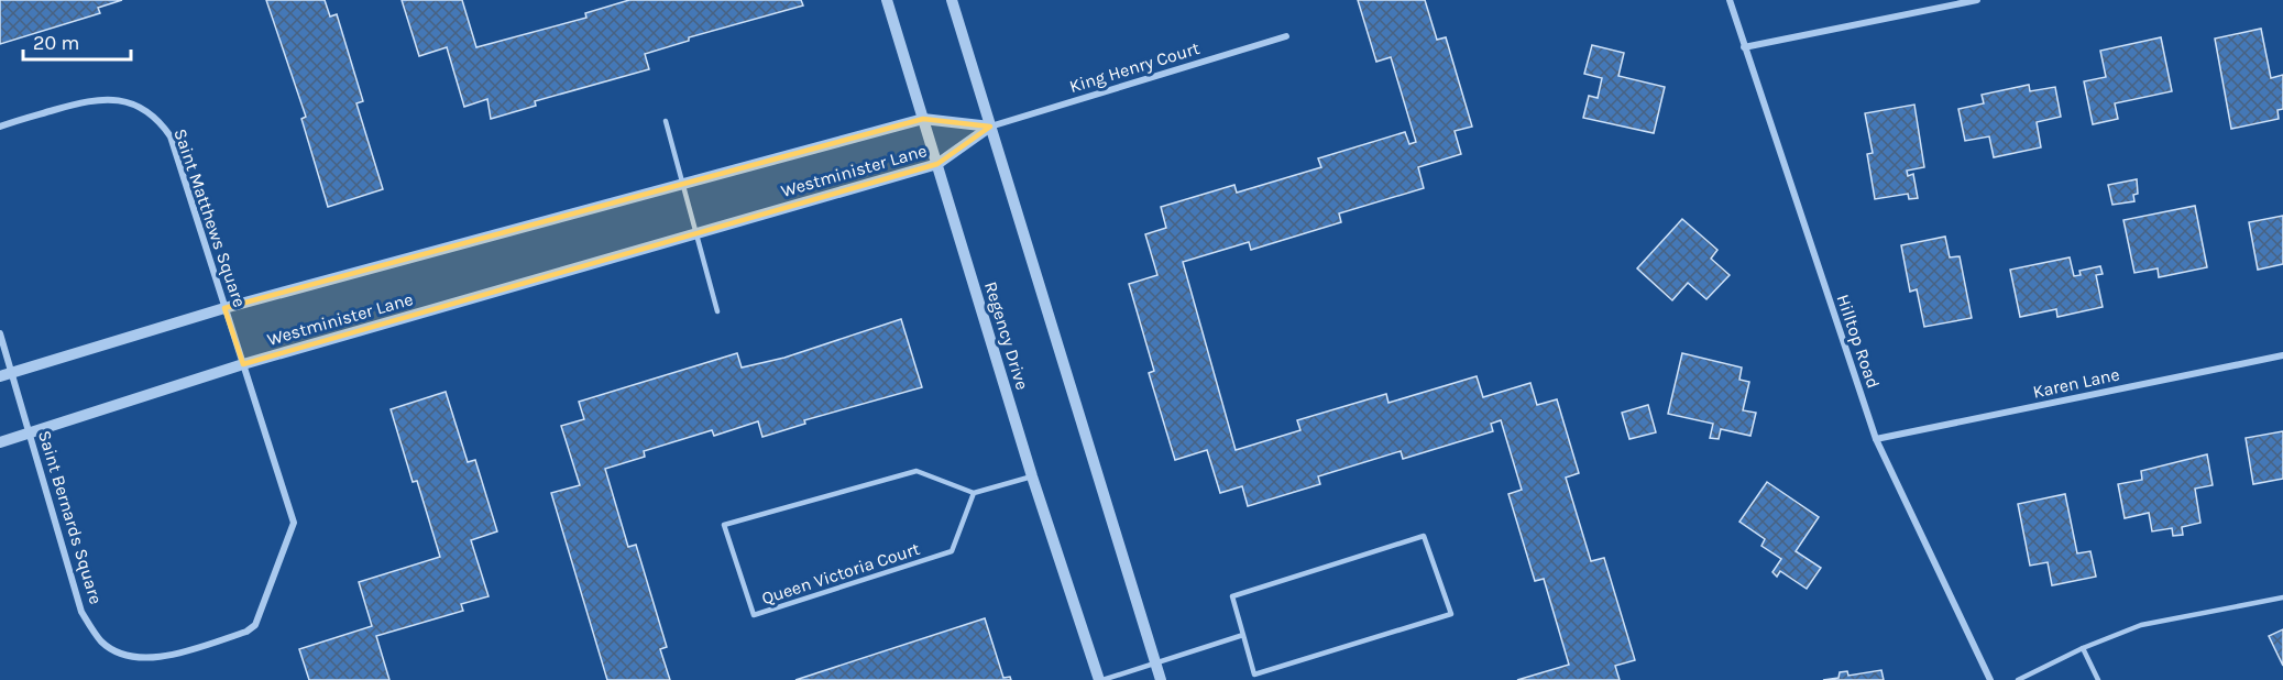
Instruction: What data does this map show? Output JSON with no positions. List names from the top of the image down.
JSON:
{
  "streets": {
    "street": [
      "King Henry Court",
      "Westminister Lane",
      "Saint Matthews Square",
      "Regency Drive",
      "Hilltop Road",
      "Karen Lane",
      "Saint Bernards Square"
    ],
    "lane": ["Queen Victoria Court"]
  },
  "crossings": [
    ["King Henry Court", "Westminister Lane"],
    ["Westminister Lane", "Saint Matthews Square"],
    ["Westminister Lane", "Regency Drive"],
    ["Westminister Lane", "Saint Bernards Square"],
    ["Saint Matthews Square", "Saint Bernards Square"],
    ["Hilltop Road", "Karen Lane"]
  ],
  "scale_bar": "20 m"
}
